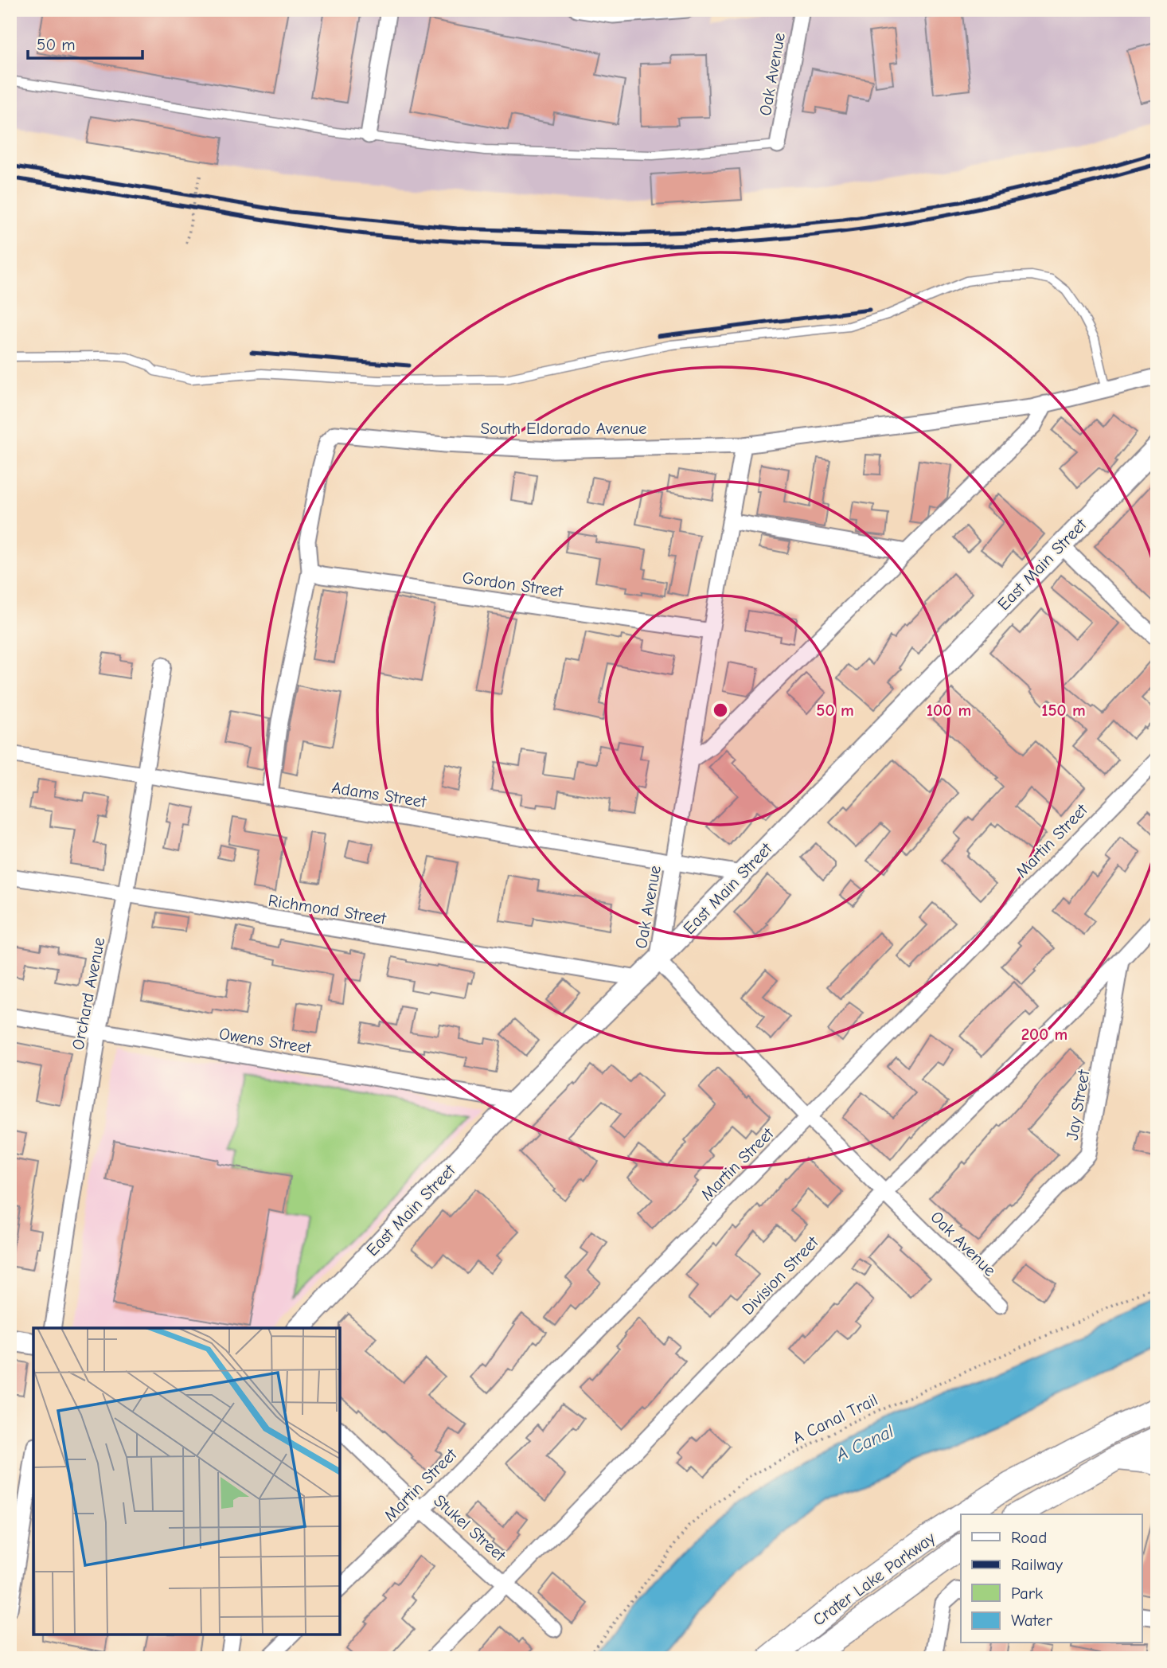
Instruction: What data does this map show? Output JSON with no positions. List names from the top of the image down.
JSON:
{
  "streets": {
    "main road": ["Crater Lake Parkway"],
    "street": [
      "Oak Avenue",
      "South Eldorado Avenue",
      "East Main Street",
      "Gordon Street",
      "Adams Street",
      "Martin Street",
      "Richmond Street",
      "Orchard Avenue",
      "Owens Street",
      "Jay Street",
      "Division Street",
      "Stukel Street"
    ],
    "path": ["A Canal Trail"]
  },
  "crossings": [
    ["Oak Avenue", "South Eldorado Avenue"],
    ["Oak Avenue", "East Main Street"],
    ["Oak Avenue", "Gordon Street"],
    ["Oak Avenue", "Adams Street"],
    ["Oak Avenue", "Martin Street"],
    ["Oak Avenue", "Jay Street"],
    ["Oak Avenue", "Division Street"],
    ["South Eldorado Avenue", "Gordon Street"],
    ["South Eldorado Avenue", "Adams Street"],
    ["East Main Street", "Adams Street"],
    ["East Main Street", "Richmond Street"],
    ["East Main Street", "Owens Street"],
    ["Adams Street", "Orchard Avenue"],
    ["Martin Street", "Stukel Street"],
    ["Richmond Street", "Orchard Avenue"],
    ["Orchard Avenue", "Owens Street"],
    ["Jay Street", "Division Street"],
    ["Division Street", "Stukel Street"]
  ],
  "water": ["A Canal"],
  "legend": [
    "Road",
    "Railway",
    "Park",
    "Water"
  ],
  "scale_bar": "50 m",
  "rings": [
    "50 m",
    "100 m",
    "150 m",
    "200 m"
  ]
}
